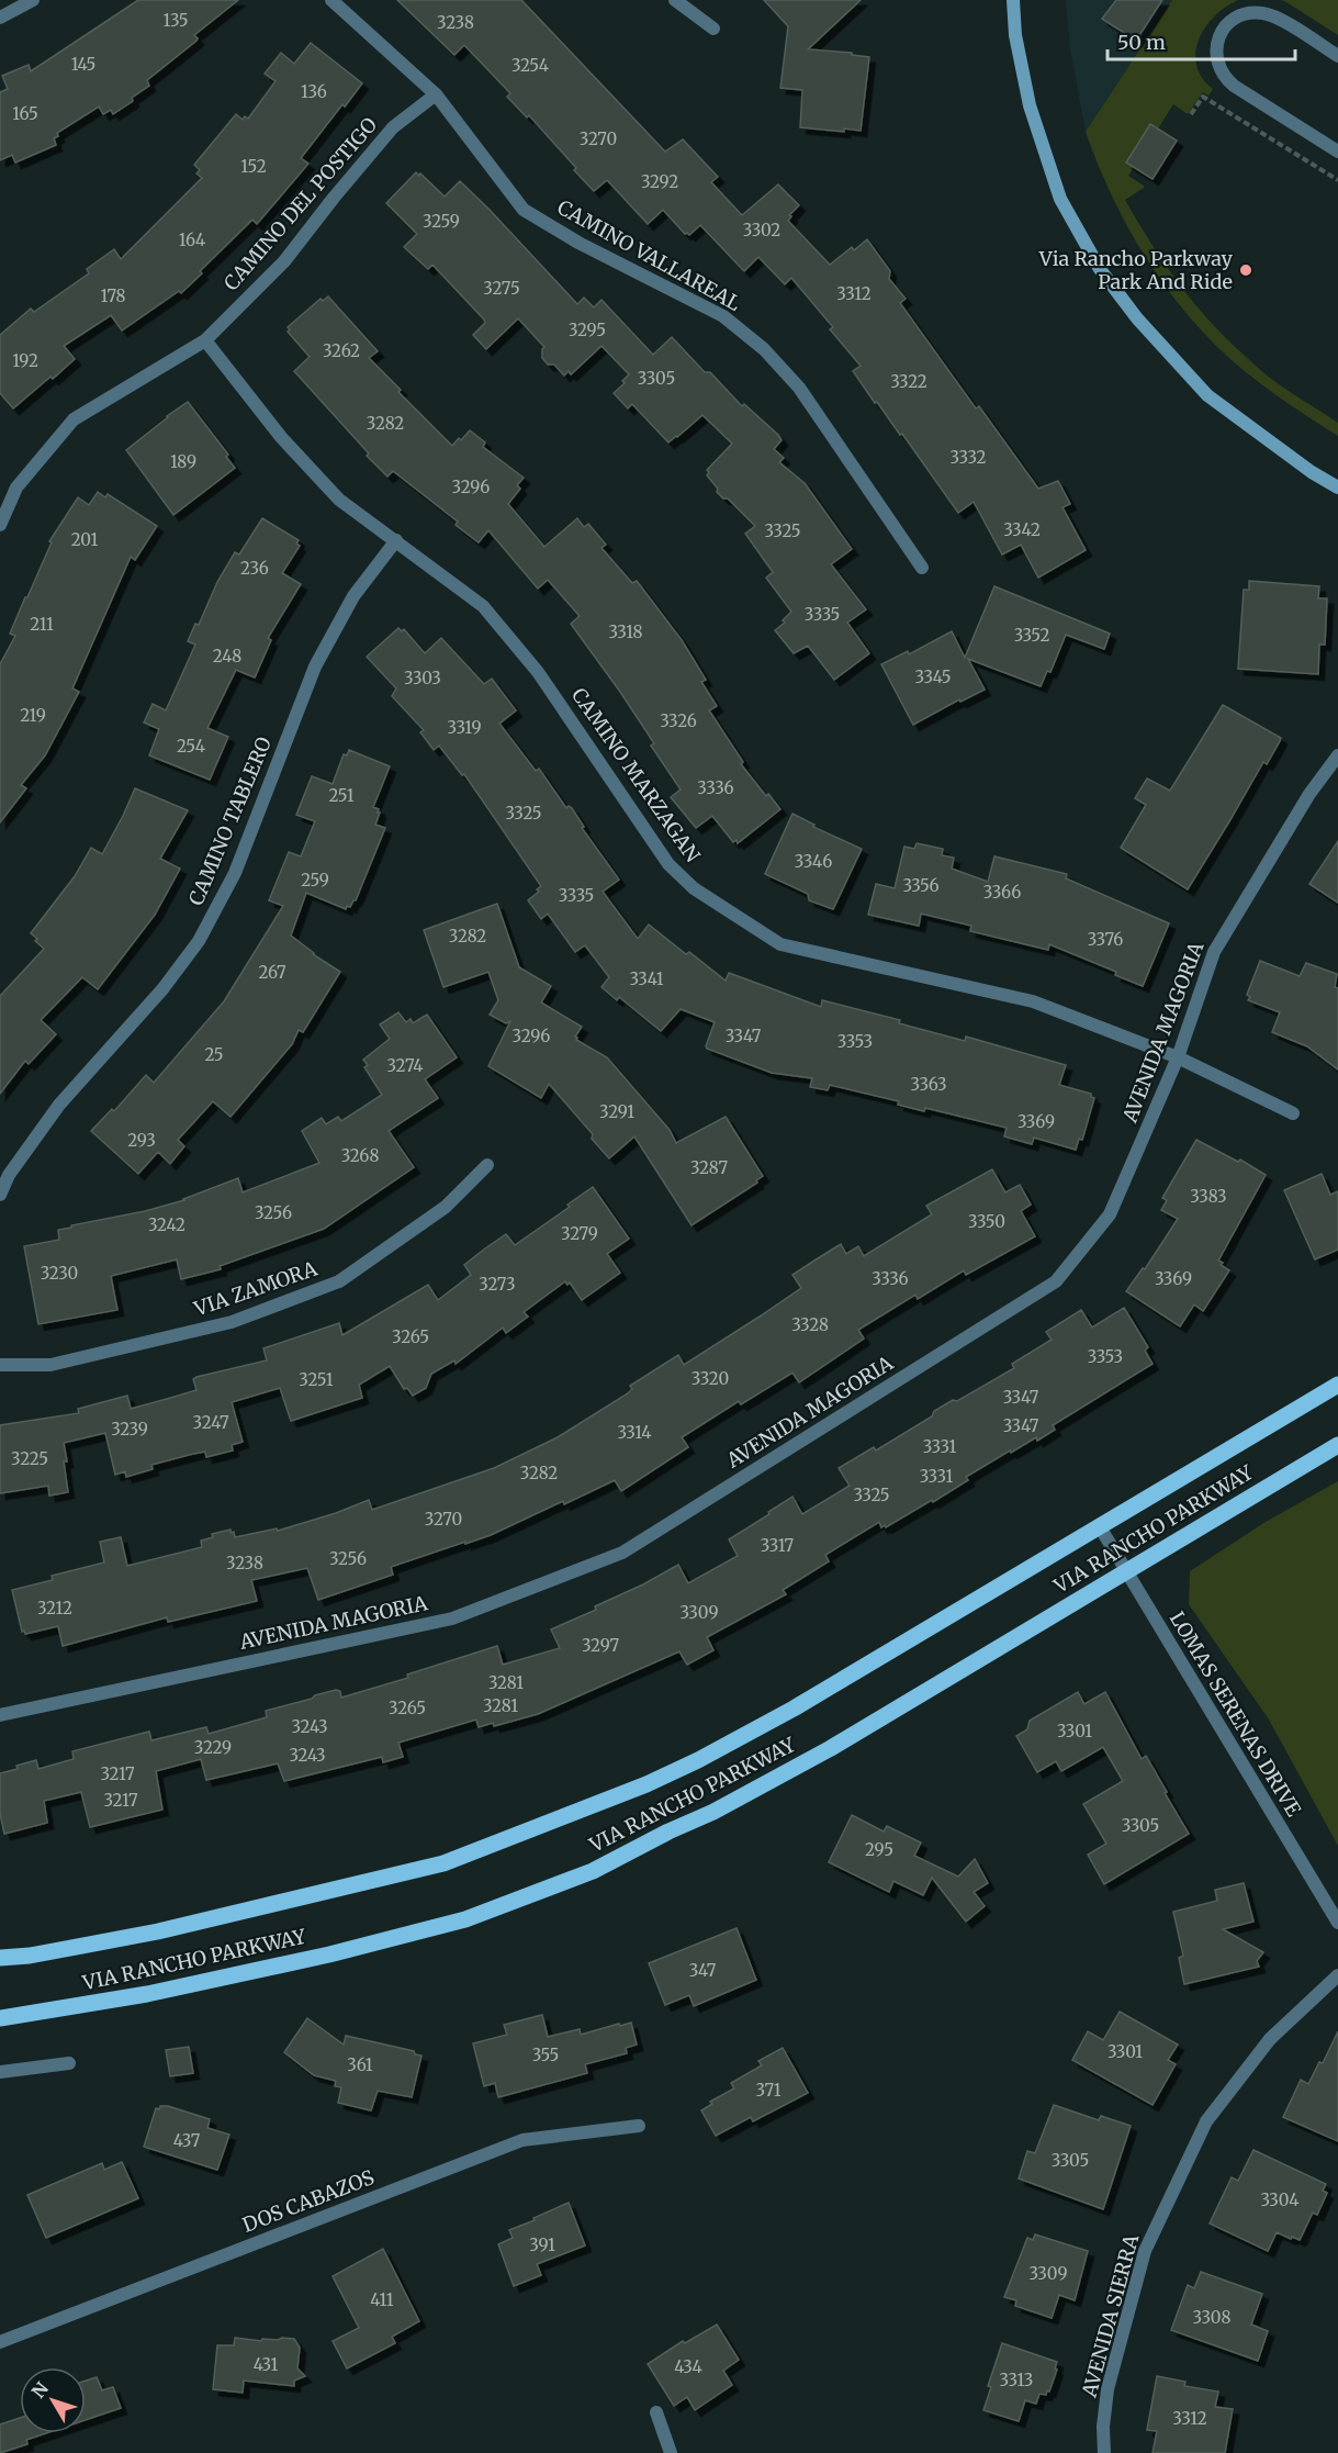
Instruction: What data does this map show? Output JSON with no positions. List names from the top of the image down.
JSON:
{
  "streets": {
    "main road": ["VIA RANCHO PARKWAY"],
    "street": [
      "CAMINO DEL POSTIGO",
      "CAMINO VALLAREAL",
      "CAMINO MARZAGAN",
      "CAMINO TABLERO",
      "AVENIDA MAGORIA",
      "VIA ZAMORA",
      "LOMAS SERENAS DRIVE",
      "DOS CABAZOS",
      "AVENIDA SIERRA"
    ]
  },
  "crossings": [
    ["CAMINO DEL POSTIGO", "CAMINO VALLAREAL"],
    ["CAMINO DEL POSTIGO", "CAMINO MARZAGAN"],
    ["CAMINO MARZAGAN", "CAMINO TABLERO"],
    ["CAMINO MARZAGAN", "AVENIDA MAGORIA"],
    ["VIA RANCHO PARKWAY", "LOMAS SERENAS DRIVE"]
  ],
  "places": ["Via Rancho Parkway Park And Ride"],
  "house_numbers": [
    "135",
    "3238",
    "145",
    "3254",
    "136",
    "165",
    "3270",
    "152",
    "3292",
    "3259",
    "3302",
    "164",
    "3275",
    "3312",
    "178",
    "3295",
    "3262",
    "192",
    "3305",
    "3322",
    "3282",
    "3332",
    "189",
    "3296",
    "3342",
    "3325",
    "201",
    "236",
    "3335",
    "211",
    "3318",
    "3352",
    "248",
    "3345",
    "3303",
    "219",
    "3326",
    "3319",
    "254",
    "3336",
    "251",
    "3325",
    "3346",
    "259",
    "3356",
    "3366",
    "3335",
    "3282",
    "3376",
    "267",
    "3341",
    "3296",
    "3347",
    "3353",
    "25",
    "3274",
    "3363",
    "3291",
    "3369",
    "293",
    "3268",
    "3287",
    "3383",
    "3256",
    "3350",
    "3242",
    "3279",
    "3230",
    "3336",
    "3369",
    "3273",
    "3328",
    "3265",
    "3353",
    "3320",
    "3251",
    "3347",
    "3247",
    "3347",
    "3239",
    "3314",
    "3331",
    "3225",
    "3282",
    "3331",
    "3325",
    "3270",
    "3317",
    "3256",
    "3238",
    "3212",
    "3309",
    "3297",
    "3281",
    "3281",
    "3265",
    "3243",
    "3301",
    "3229",
    "3243",
    "3217",
    "3217",
    "3305",
    "295",
    "347",
    "3301",
    "355",
    "361",
    "371",
    "437",
    "3305",
    "3304",
    "391",
    "3309",
    "411",
    "3308",
    "431",
    "434",
    "3313",
    "3312"
  ],
  "scale_bar": "50 m",
  "north": "top left"
}
